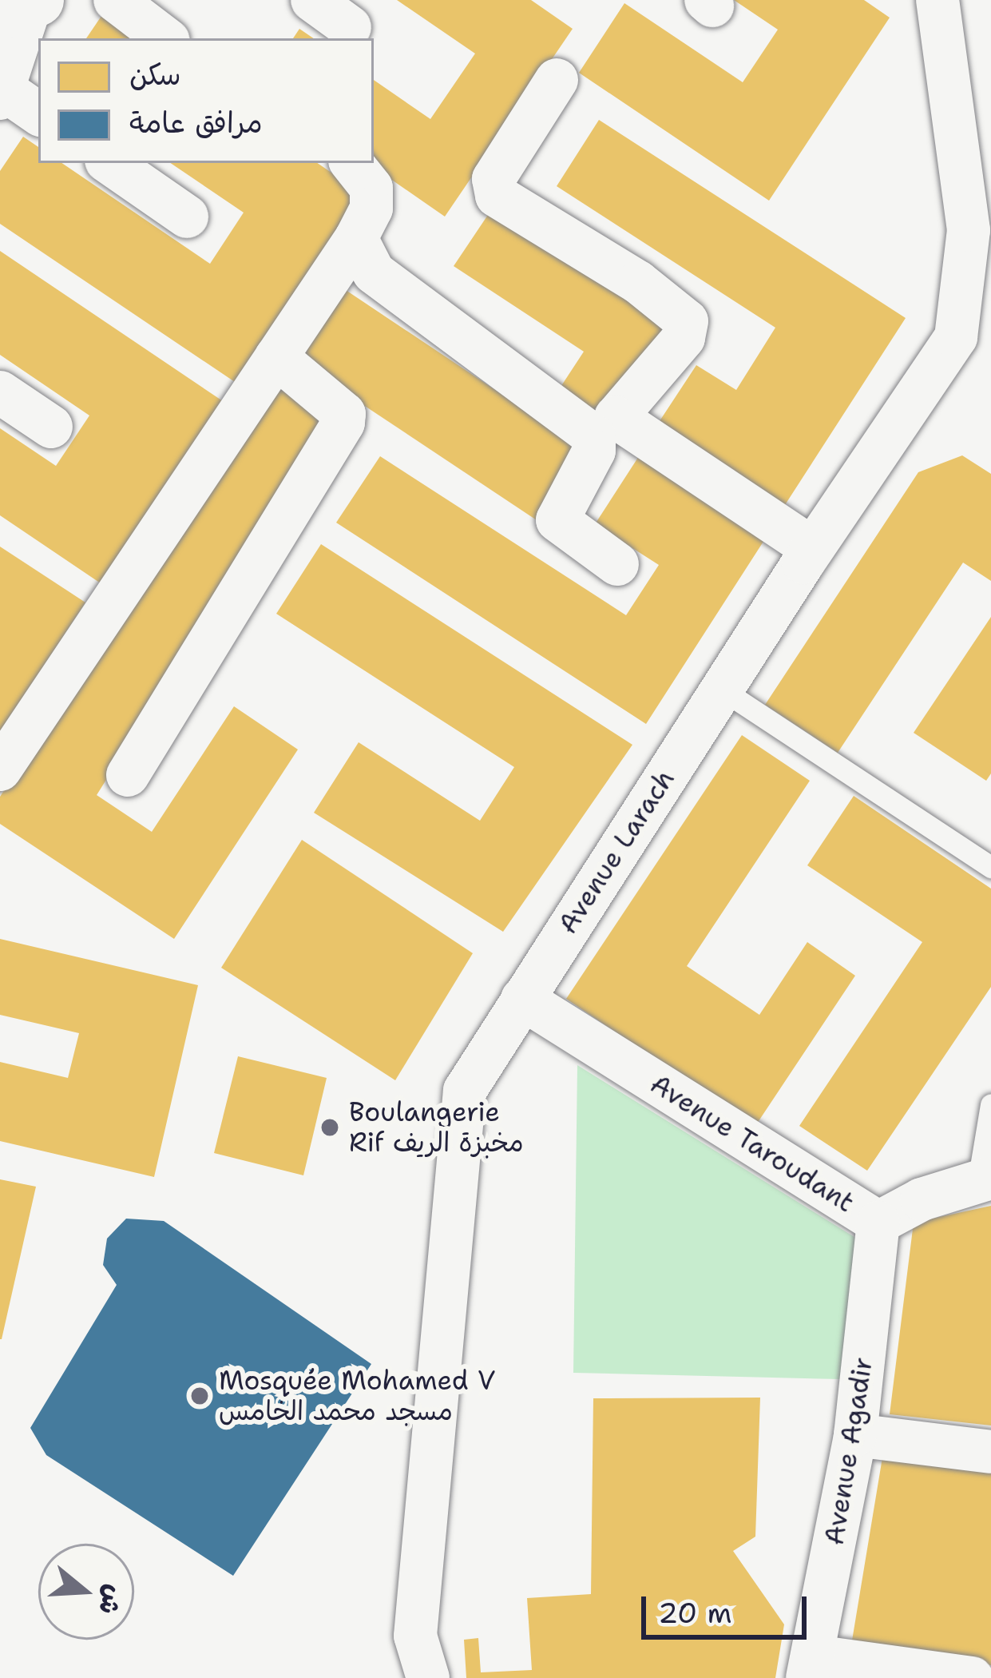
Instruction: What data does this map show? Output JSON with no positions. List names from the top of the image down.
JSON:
{
  "streets": {
    "street": ["Avenue Larach", "Avenue Taroudant", "Avenue Agadir"]
  },
  "crossings": [
    ["Avenue Larach", "Avenue Taroudant"],
    ["Avenue Taroudant", "Avenue Agadir"]
  ],
  "places": ["Boulangerie Rif مخبزة الريف", "Mosquée Mohamed V مسجد محمد الخامس"],
  "legend": ["سكن", "مرافق عامة"],
  "scale_bar": "20 m",
  "north": "right"
}
